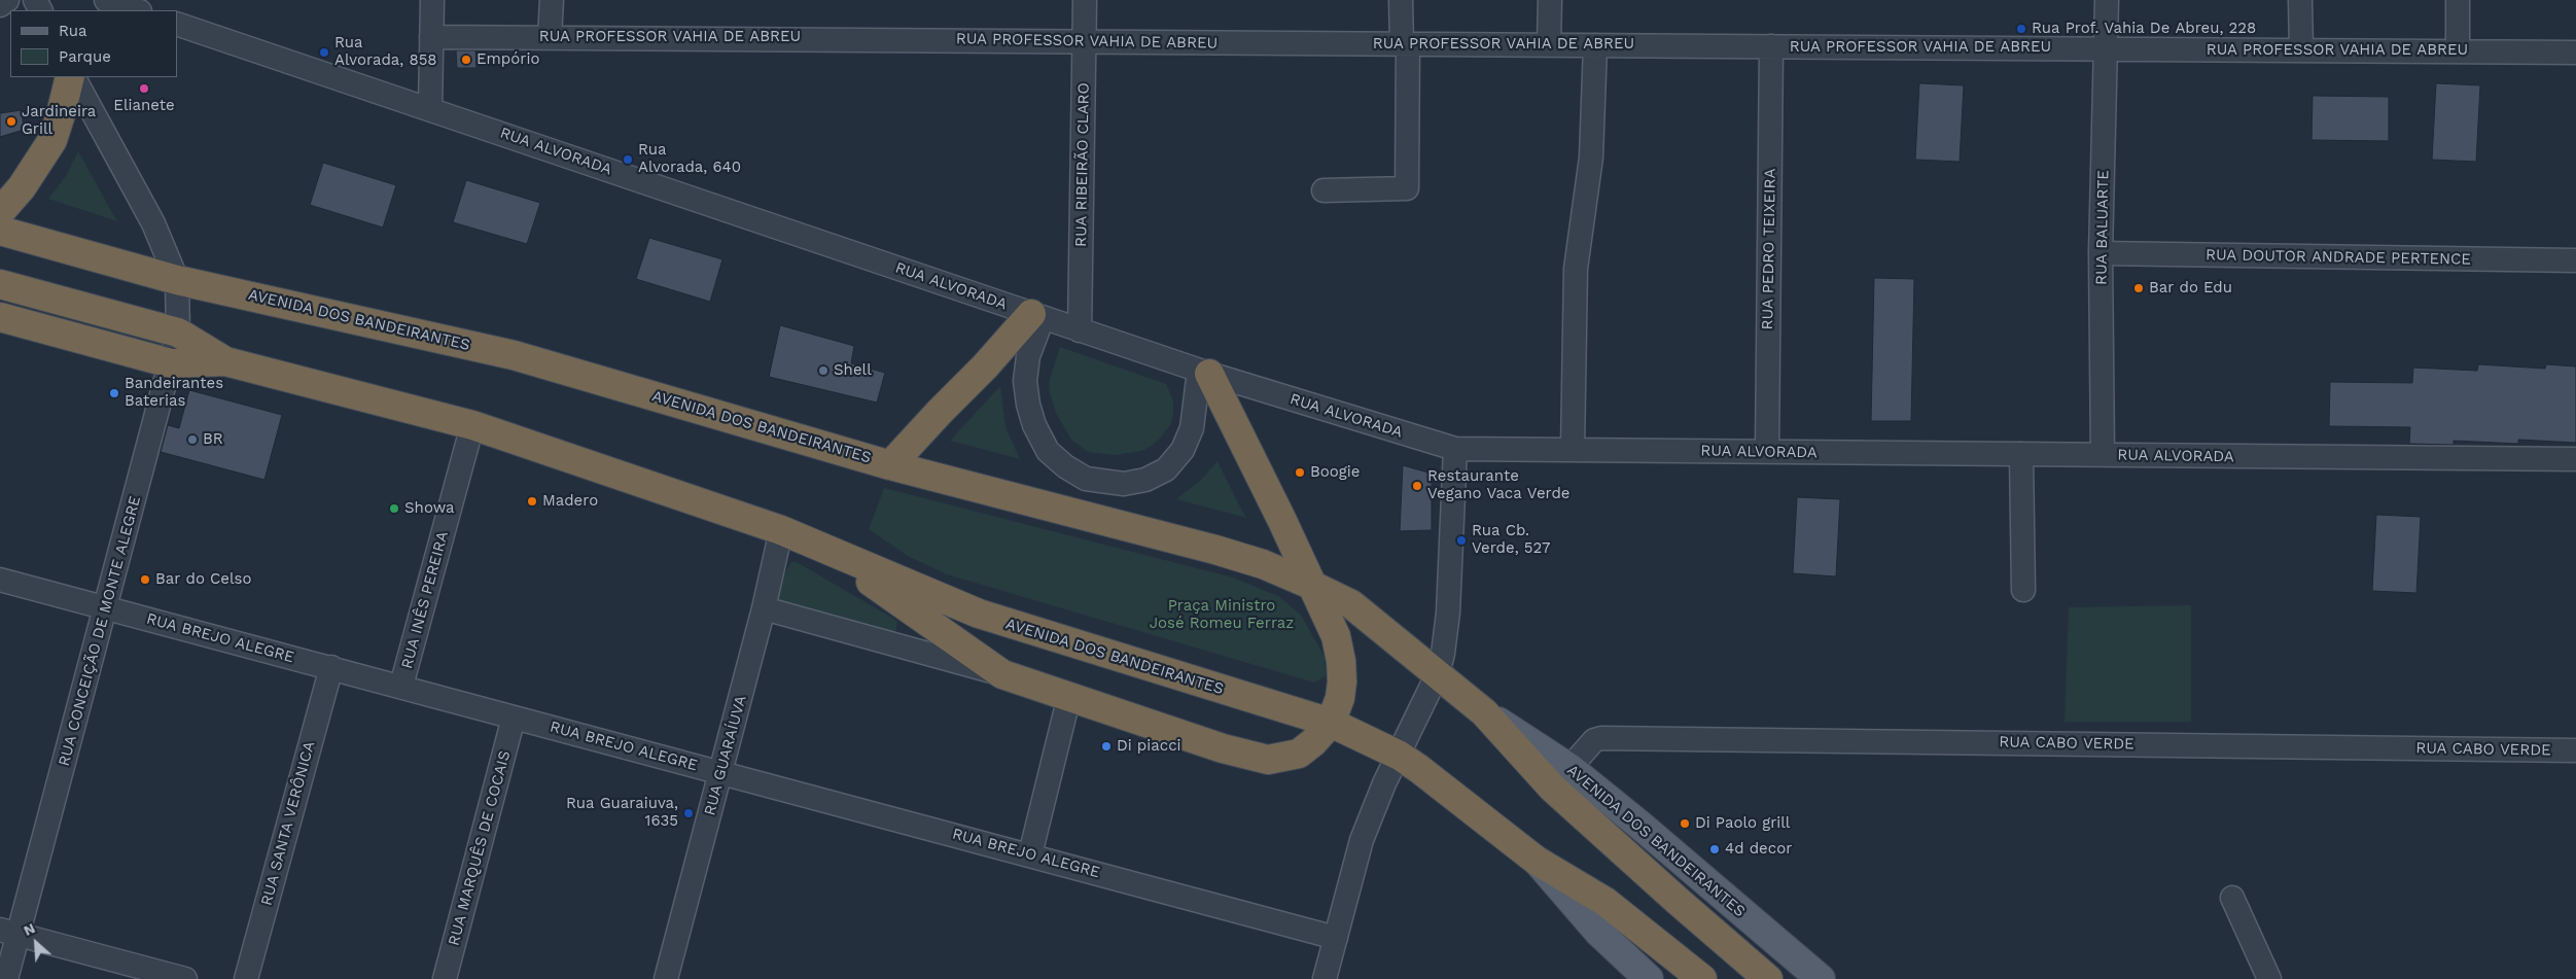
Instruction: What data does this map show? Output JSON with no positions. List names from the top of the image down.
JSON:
{
  "streets": {
    "highway": ["AVENIDA DOS BANDEIRANTES"],
    "street": [
      "RUA PROFESSOR VAHIA DE ABREU",
      "RUA ALVORADA",
      "RUA RIBEIRÃO CLARO",
      "RUA BALUARTE",
      "RUA PEDRO TEIXEIRA",
      "RUA DOUTOR ANDRADE PERTENCE",
      "RUA INÊS PEREIRA",
      "RUA CONCEIÇÃO DE MONTE ALEGRE",
      "RUA BREJO ALEGRE",
      "RUA CABO VERDE",
      "RUA GUARAÍUVA",
      "RUA SANTA VERÔNICA",
      "RUA MARQUÊS DE COCAIS"
    ]
  },
  "crossings": [
    ["RUA PROFESSOR VAHIA DE ABREU", "RUA RIBEIRÃO CLARO"],
    ["RUA PROFESSOR VAHIA DE ABREU", "RUA BALUARTE"],
    ["RUA PROFESSOR VAHIA DE ABREU", "RUA PEDRO TEIXEIRA"],
    ["RUA ALVORADA", "RUA RIBEIRÃO CLARO"],
    ["RUA ALVORADA", "RUA BALUARTE"],
    ["RUA ALVORADA", "RUA PEDRO TEIXEIRA"],
    ["RUA BALUARTE", "RUA DOUTOR ANDRADE PERTENCE"],
    ["AVENIDA DOS BANDEIRANTES", "RUA INÊS PEREIRA"],
    ["AVENIDA DOS BANDEIRANTES", "RUA CONCEIÇÃO DE MONTE ALEGRE"],
    ["AVENIDA DOS BANDEIRANTES", "RUA CABO VERDE"],
    ["AVENIDA DOS BANDEIRANTES", "RUA GUARAÍUVA"],
    ["RUA INÊS PEREIRA", "RUA BREJO ALEGRE"],
    ["RUA CONCEIÇÃO DE MONTE ALEGRE", "RUA BREJO ALEGRE"],
    ["RUA BREJO ALEGRE", "RUA GUARAÍUVA"],
    ["RUA BREJO ALEGRE", "RUA SANTA VERÔNICA"],
    ["RUA BREJO ALEGRE", "RUA MARQUÊS DE COCAIS"]
  ],
  "parks": ["Praça Ministro José Romeu Ferraz"],
  "places": [
    "Rua Prof. Vahia De Abreu, 228",
    "Rua Alvorada, 858",
    "Empório",
    "Elianete",
    "Jardineira Grill",
    "Rua Alvorada, 640",
    "Bar do Edu",
    "Shell",
    "Bandeirantes Baterias",
    "BR",
    "Boogie",
    "Restaurante Vegano Vaca Verde",
    "Madero",
    "Showa",
    "Rua Cb. Verde, 527",
    "Bar do Celso",
    "Di piacci",
    "Rua Guaraiuva, 1635",
    "Di Paolo grill",
    "4d decor"
  ],
  "legend": ["Rua", "Parque"],
  "north": "top left"
}
